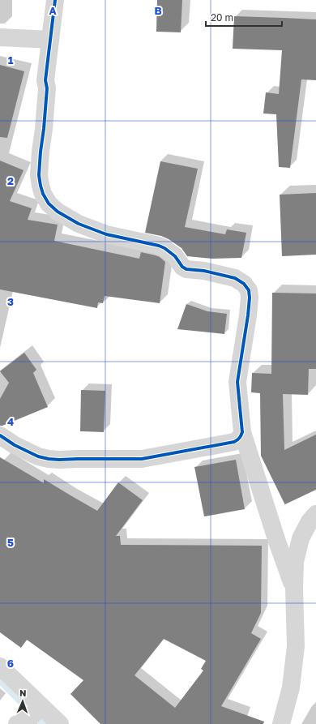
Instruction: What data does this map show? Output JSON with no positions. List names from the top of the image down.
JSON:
{
  "scale_bar": "20 m",
  "north": "top",
  "grid": {
    "columns": ["A", "B"],
    "rows": [
      "1",
      "2",
      "3",
      "4",
      "5",
      "6"
    ]
  }
}
